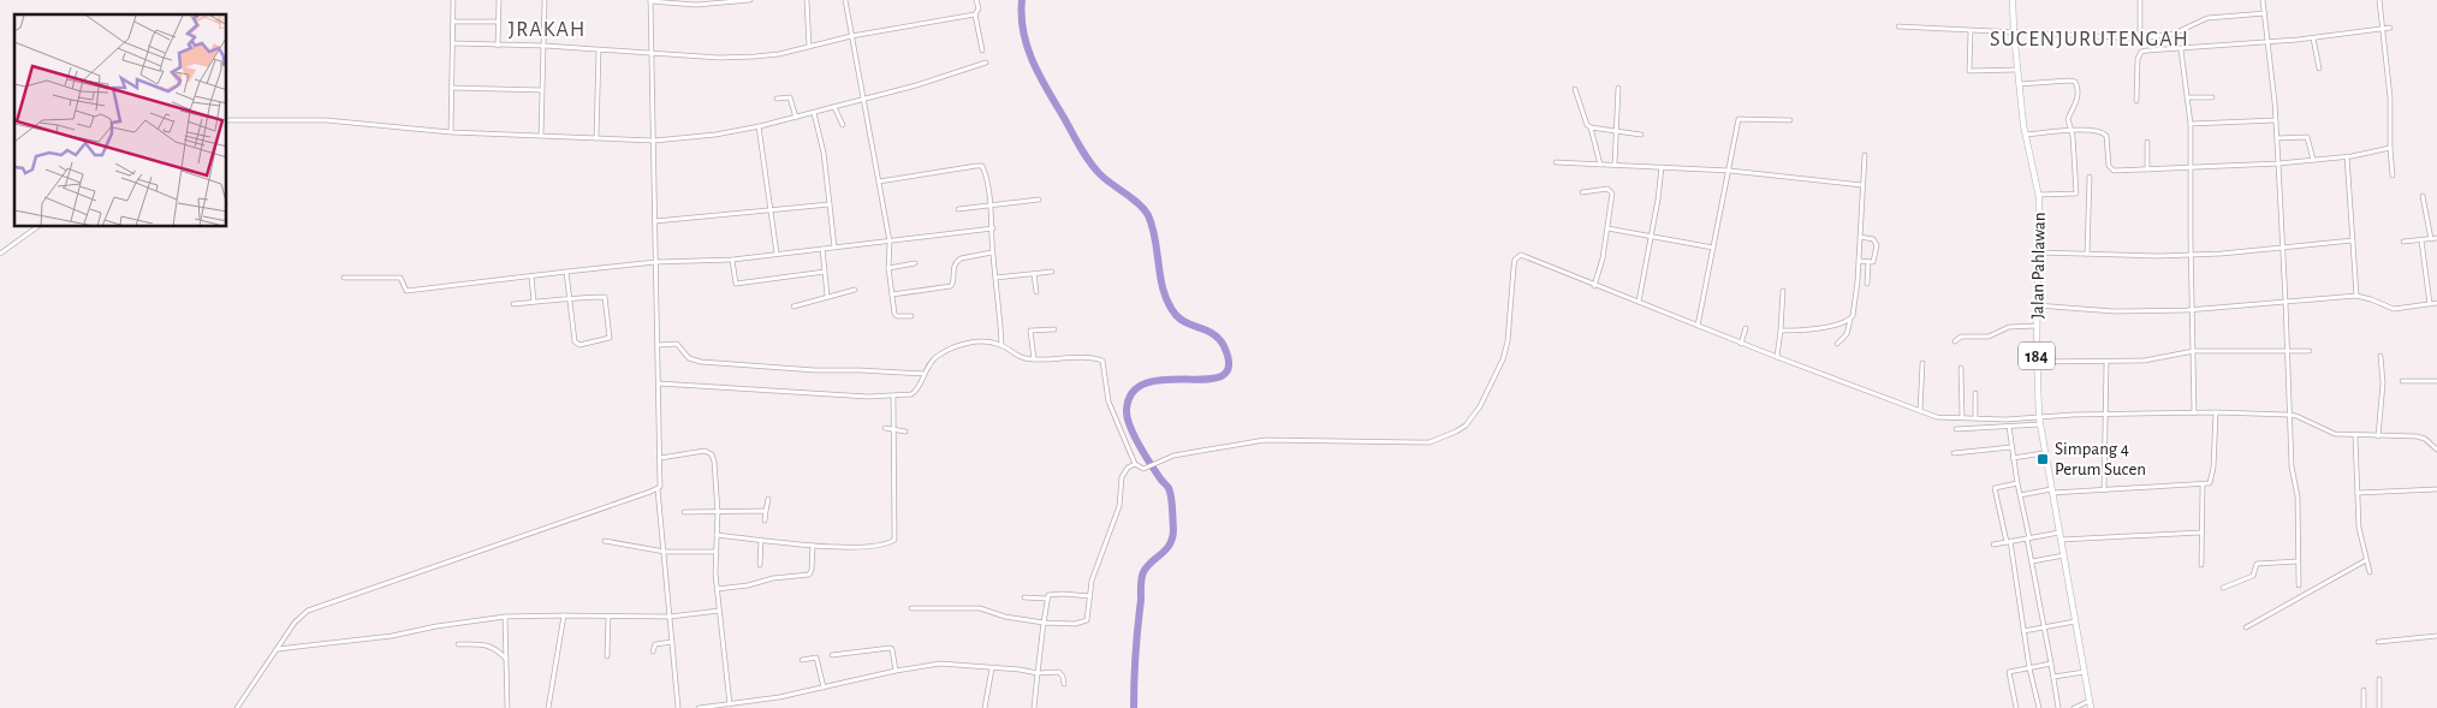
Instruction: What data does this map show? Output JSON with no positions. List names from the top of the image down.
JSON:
{
  "streets": {
    "main road": ["Jalan Pahlawan", "184"]
  },
  "districts": ["JRAKAH", "SUCENJURUTENGAH"],
  "places": {
    "transit": ["Simpang 4 Perum Sucen"]
  }
}
